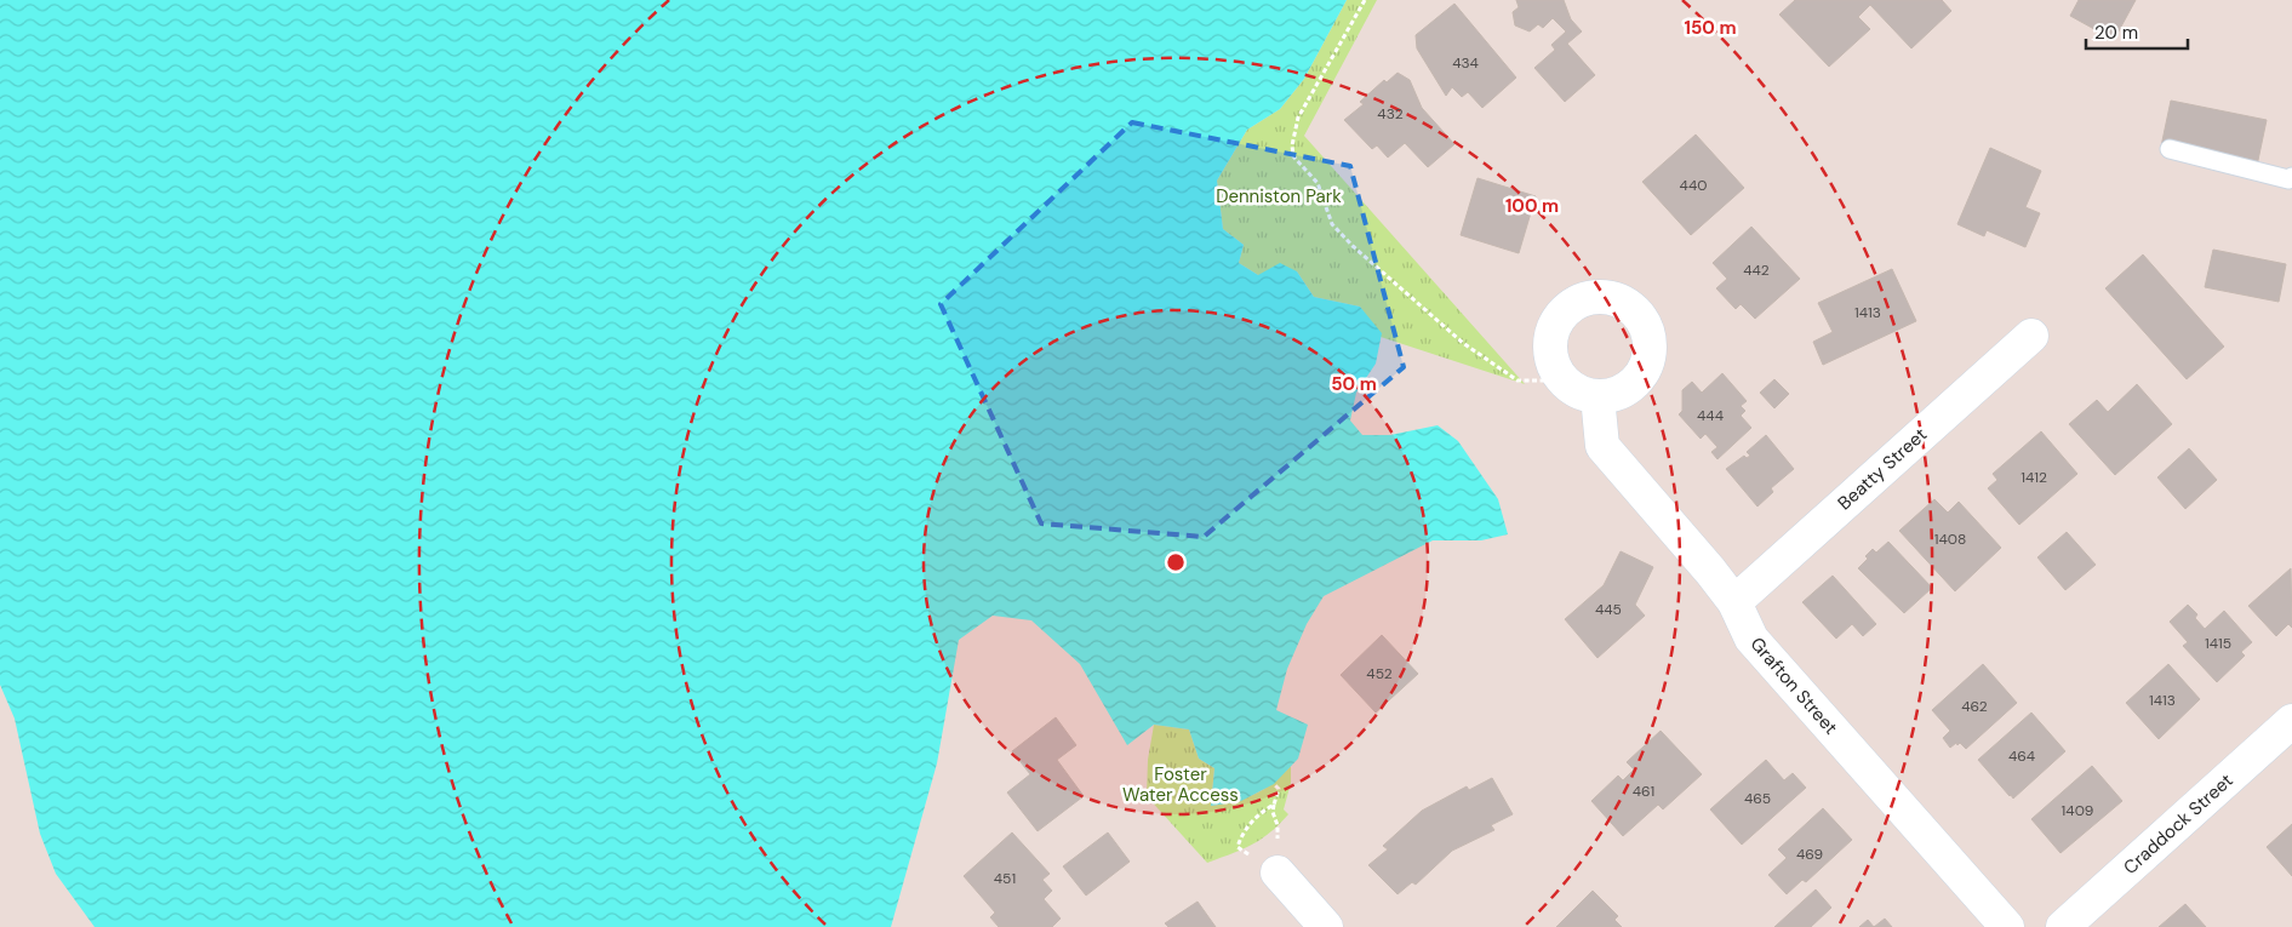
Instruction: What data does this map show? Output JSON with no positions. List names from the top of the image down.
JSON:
{
  "streets": {
    "street": ["Beatty Street", "Grafton Street", "Craddock Street"]
  },
  "crossings": [
    ["Beatty Street", "Grafton Street"]
  ],
  "parks": ["Denniston Park", "Foster Water Access"],
  "house_numbers": [
    "434",
    "432",
    "440",
    "442",
    "1413",
    "444",
    "1412",
    "1408",
    "445",
    "1415",
    "452",
    "1413",
    "462",
    "464",
    "461",
    "465",
    "1409",
    "469",
    "451"
  ],
  "scale_bar": "20 m",
  "rings": ["150 m", "100 m", "50 m"]
}
